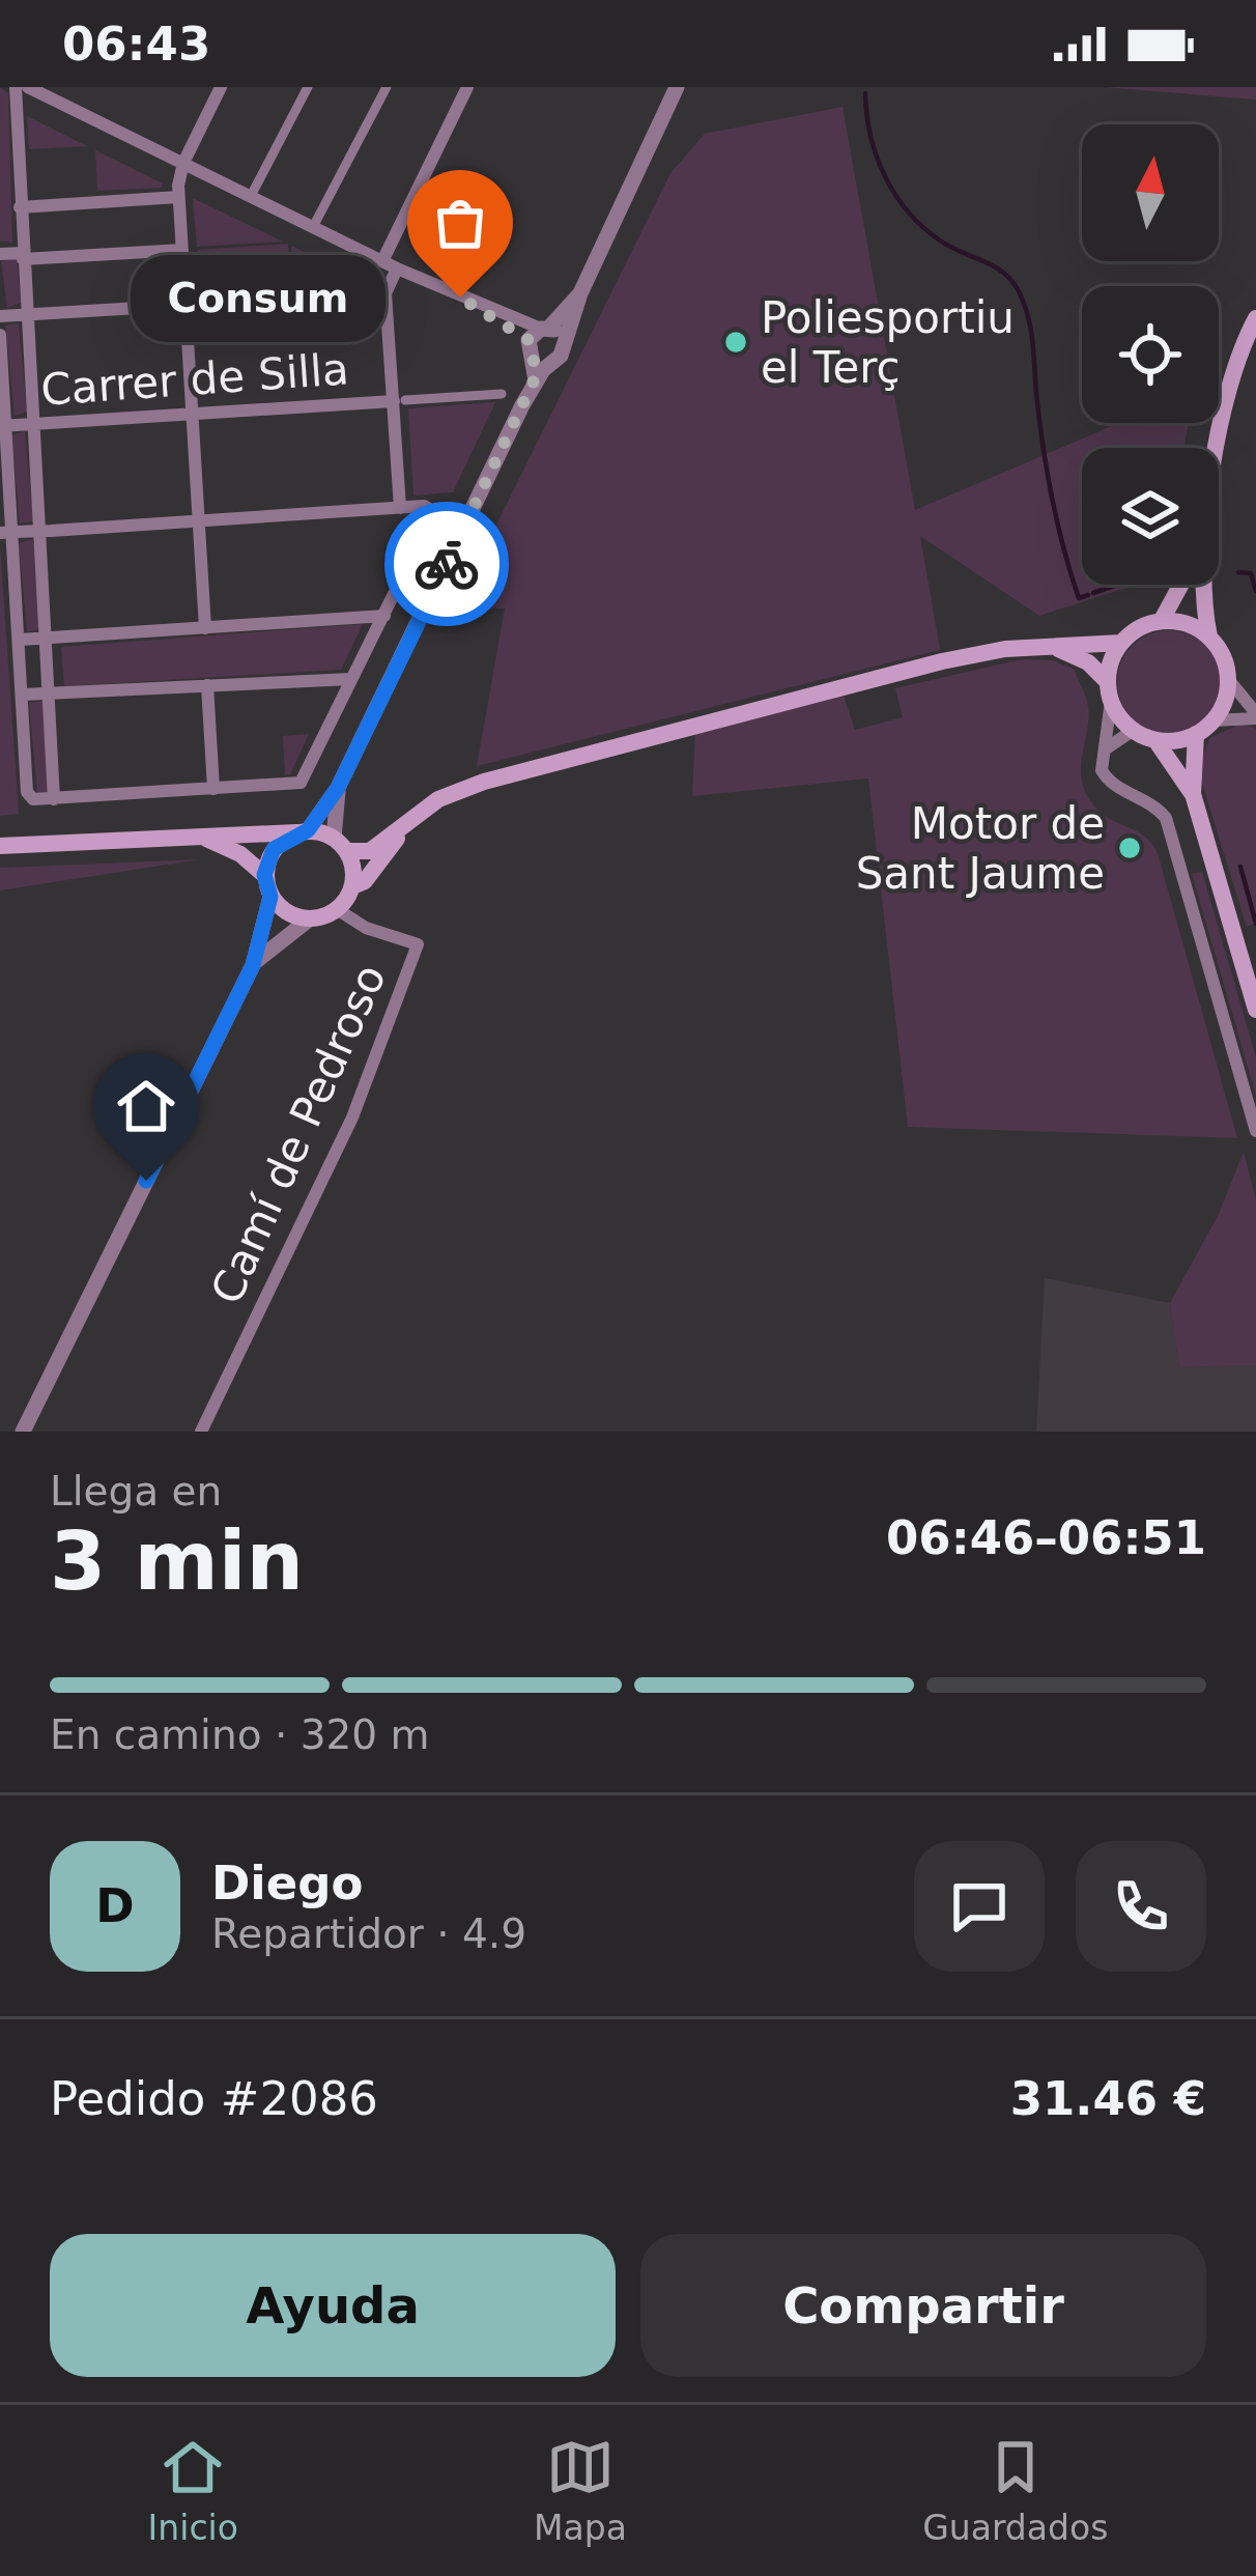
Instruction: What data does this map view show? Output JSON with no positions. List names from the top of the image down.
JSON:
{
  "streets": {
    "street": ["Carrer de Silla", "Camí de Pedroso"]
  },
  "places": ["Consum", "Poliesportiu el Terç", "Motor de Sant Jaume"],
  "north": "top",
  "page": {
    "status": "06:43",
    "bubble": "Consum",
    "heading": ["3 min", "Llega en", "06:46–06:51"],
    "panel": [
      "Diego",
      "Repartidor · 4.9",
      "Pedido #2086",
      "31.46 €"
    ],
    "bar": "En camino · 320 m",
    "round": "D",
    "buttons": ["Ayuda", "Compartir"],
    "tabs": ["Inicio", "Mapa", "Guardados"]
  }
}
